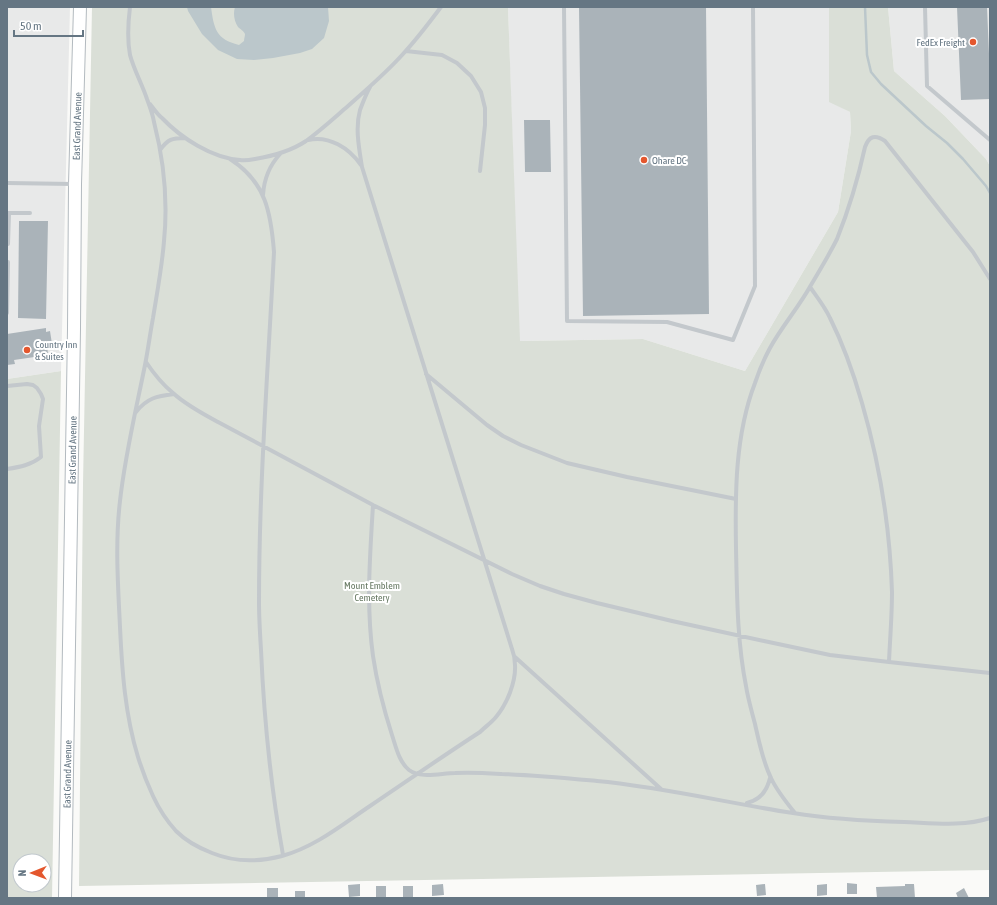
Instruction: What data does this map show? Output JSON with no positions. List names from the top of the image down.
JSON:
{
  "streets": {
    "main road": ["East Grand Avenue"]
  },
  "parks": ["Mount Emblem Cemetery"],
  "places": ["FedEx Freight", "Ohare DC", "Country Inn & Suites"],
  "scale_bar": "50 m",
  "north": "left"
}
